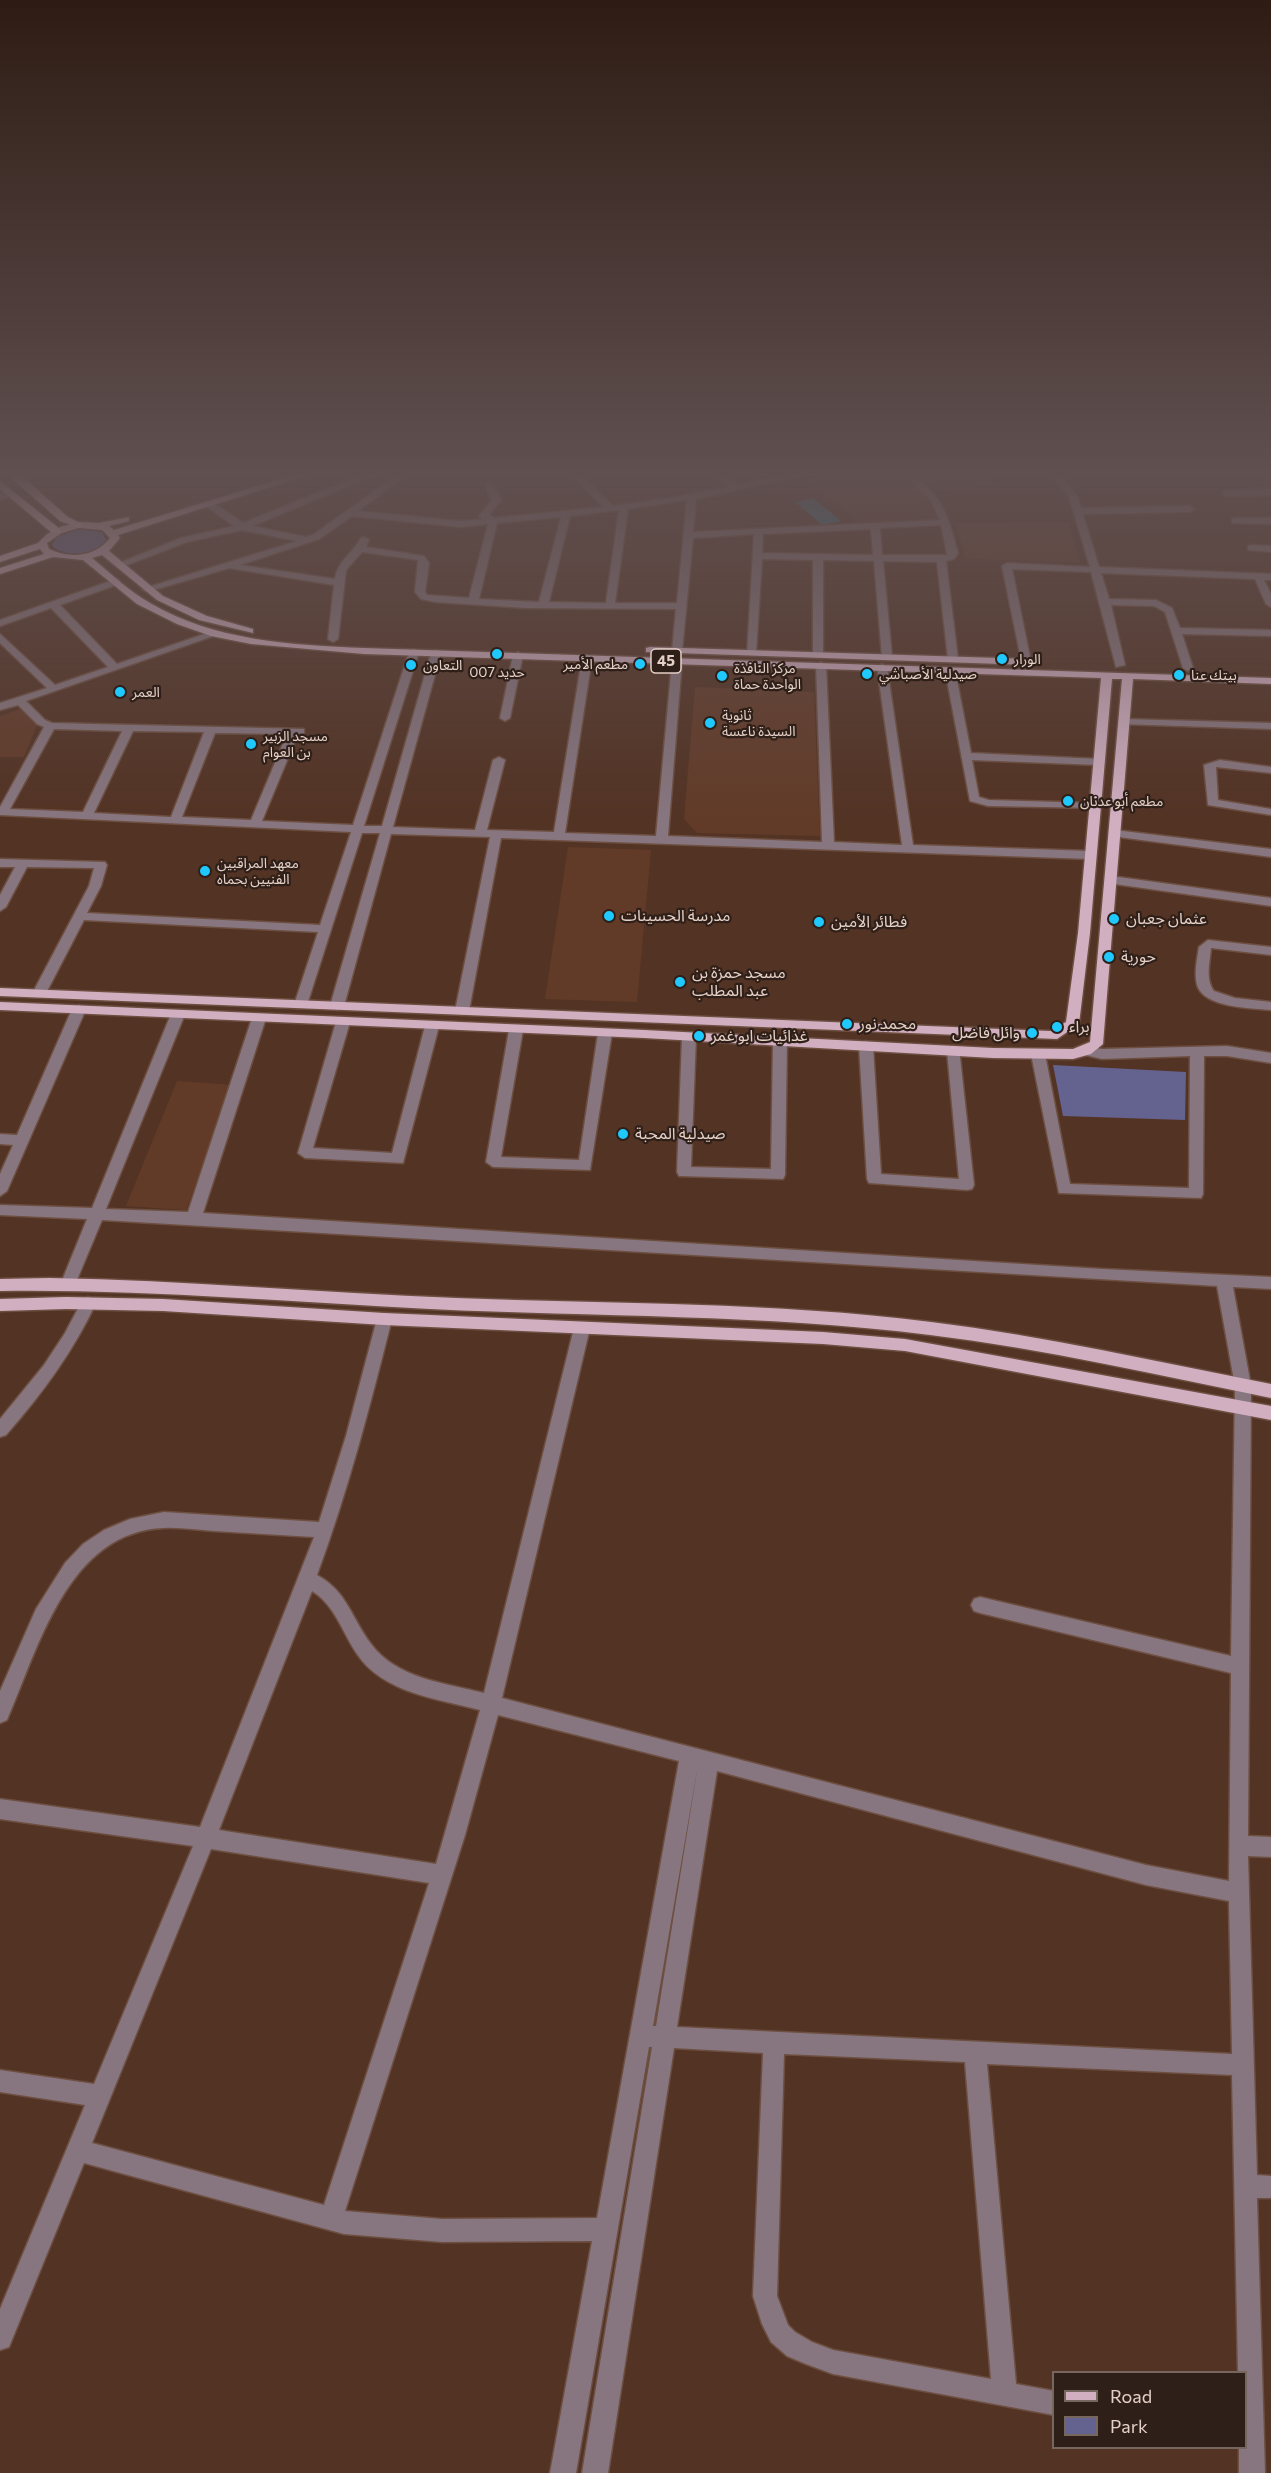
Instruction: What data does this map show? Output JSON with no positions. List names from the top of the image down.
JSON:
{
  "streets": {
    "main road": ["45"]
  },
  "places": [
    "حديد 007",
    "الورار",
    "مطعم الأمير",
    "التعاون",
    "صيدلية الأصباشي",
    "بيتك عنا",
    "مركز النافذة الواحدة حماة",
    "العمر",
    "ثانوية السيدة ناعسة",
    "مسجد الزبير بن العوام",
    "مطعم أبو عدنان",
    "معهد المراقبين الفنيين بحماه",
    "مدرسة الحسينات",
    "عثمان جعبان",
    "فطائر الأمين",
    "حورية",
    "مسجد حمزة بن عبد المطلب",
    "محمد نور",
    "براء",
    "وائل فاضل",
    "غذائيات ابو غمر",
    "صيدلية المحبة"
  ],
  "legend": ["Road", "Park"]
}
